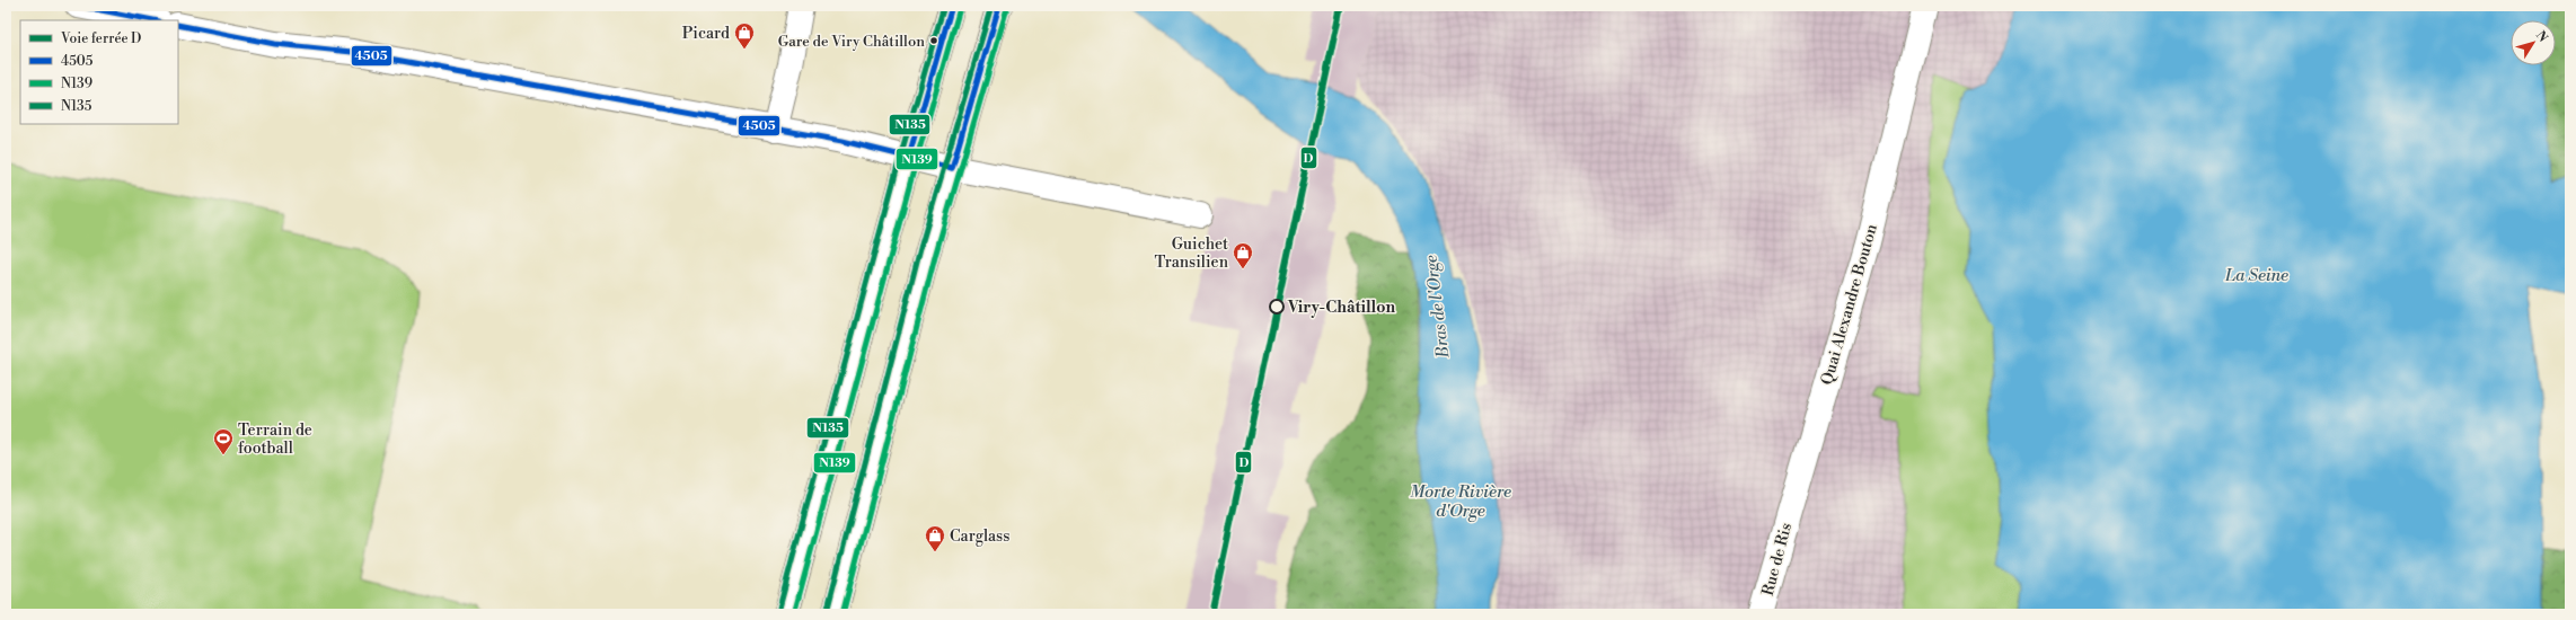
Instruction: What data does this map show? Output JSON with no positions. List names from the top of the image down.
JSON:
{
  "streets": {
    "main road": ["Quai Alexandre Bouton", "Rue de Ris"]
  },
  "crossings": [
    ["Quai Alexandre Bouton", "Rue de Ris"]
  ],
  "water": ["La Seine", "Bras de l'Orge", "Morte Rivière d'Orge"],
  "places": {
    "other": ["Gare de Viry Châtillon", "Viry-Châtillon"],
    "shop": ["Picard", "Guichet Transilien", "Carglass"],
    "sports": ["Terrain de football"]
  },
  "lines": [
    "rail line D",
    "transit line 4505",
    "transit line N135",
    "transit line N139"
  ],
  "legend": [
    "Voie ferrée D",
    "4505",
    "N139",
    "N135"
  ],
  "north": "top right"
}
